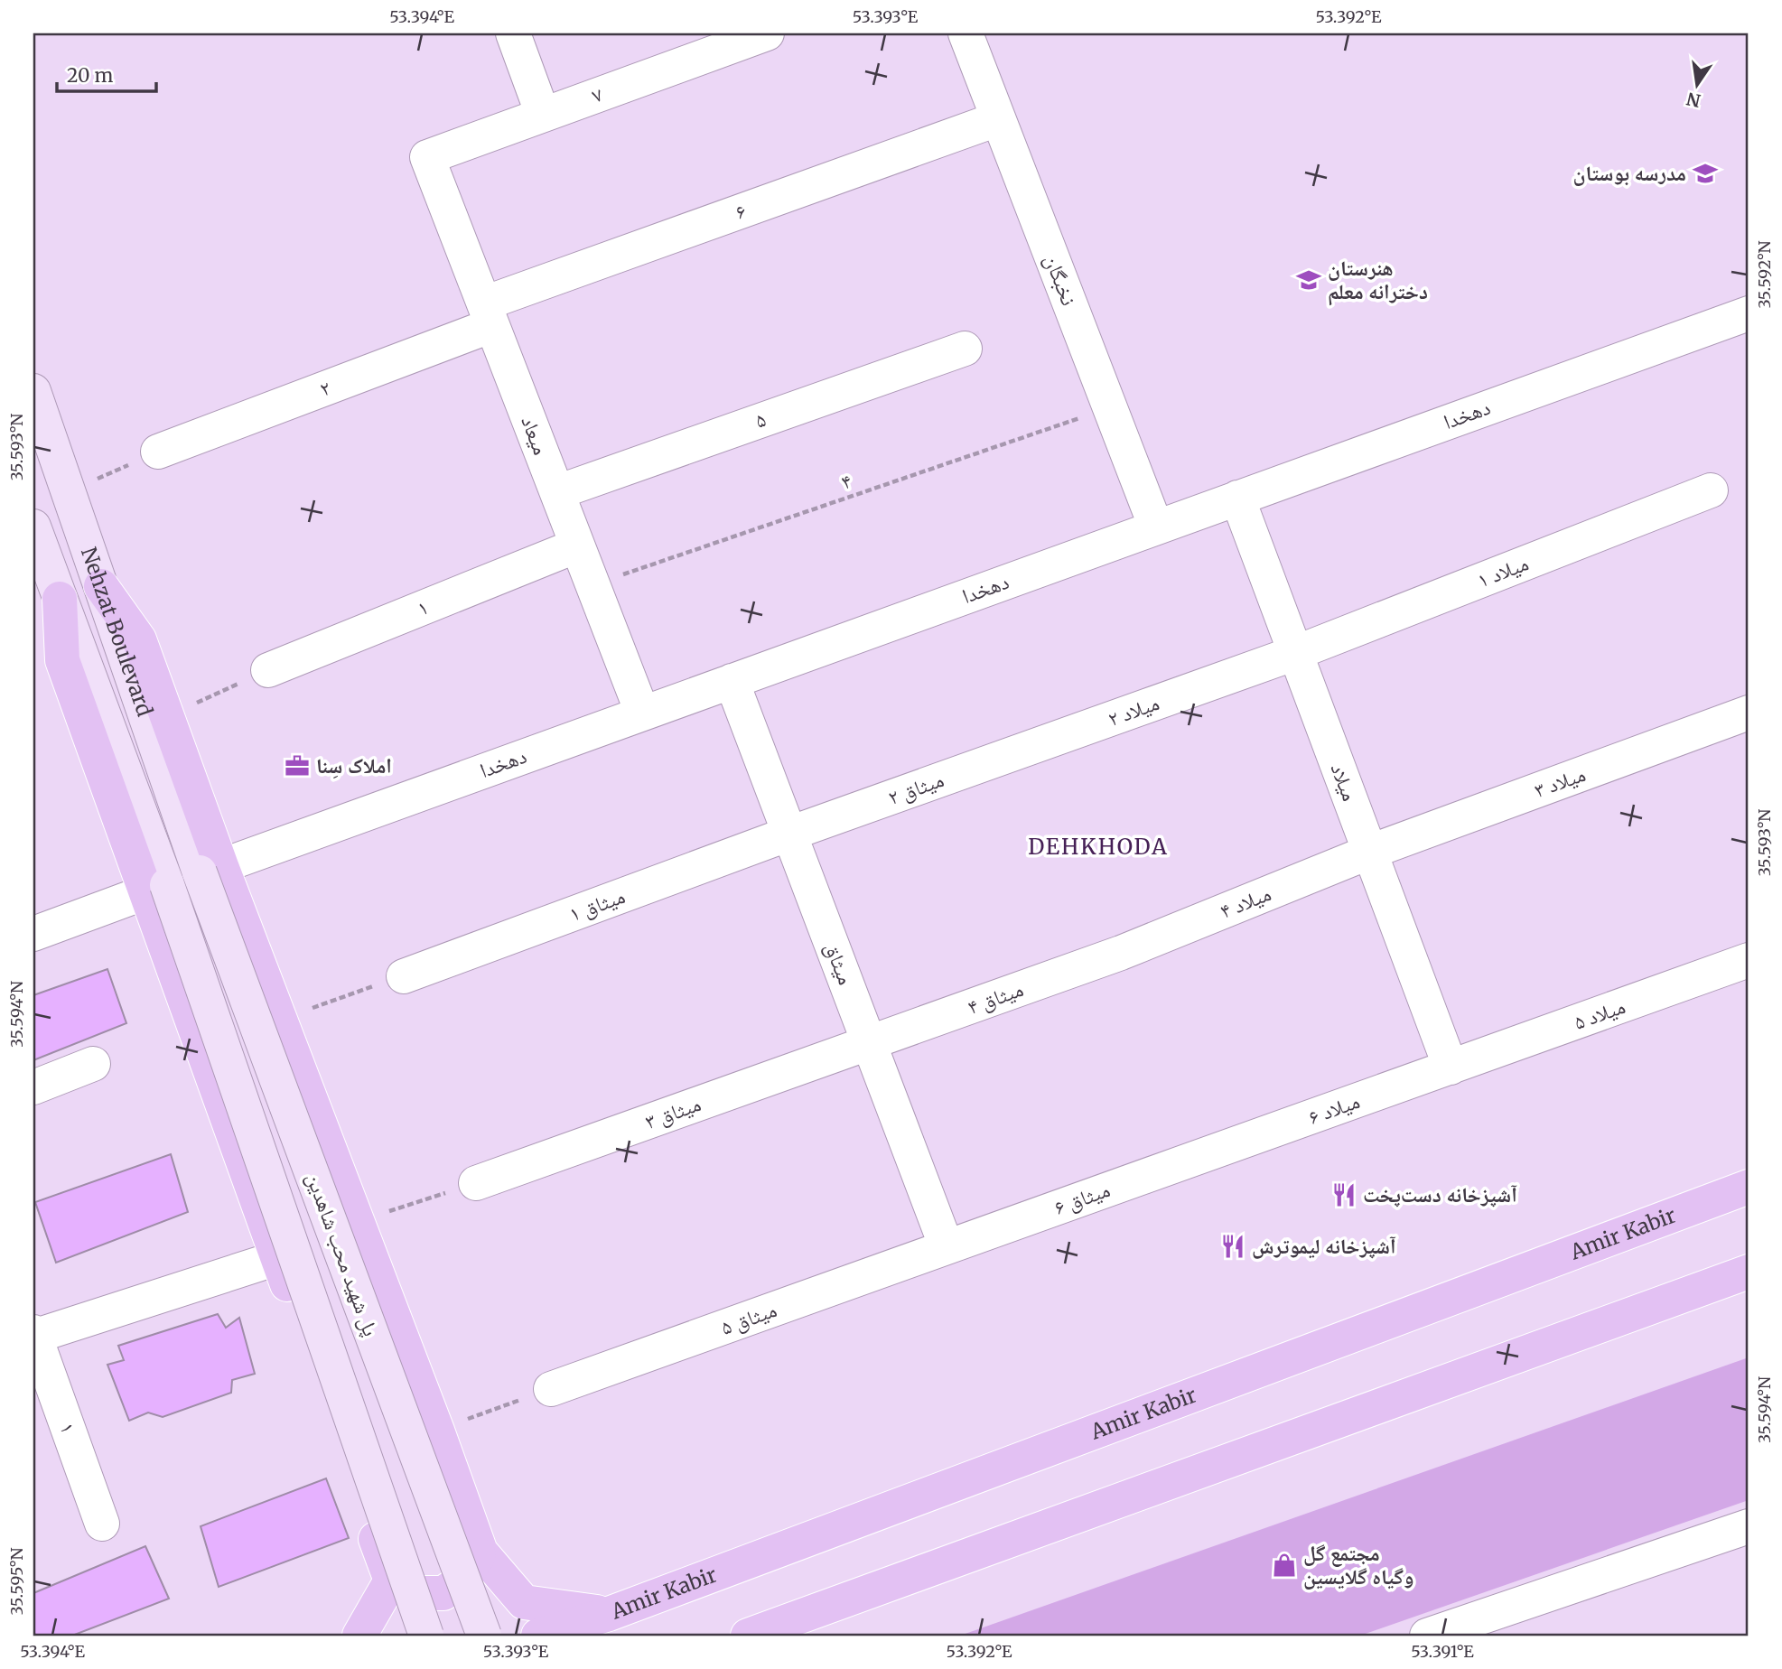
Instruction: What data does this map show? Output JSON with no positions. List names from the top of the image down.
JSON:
{
  "streets": {
    "main road": ["Nehzat Boulevard", "Amir Kabir", "پل شهید محب شاهدین"],
    "street": [
      "۷",
      "۶",
      "نخبگان",
      "۲",
      "دهخدا",
      "۵",
      "میعاد",
      "میلاد ۱",
      "۱",
      "میلاد ۲",
      "میلاد",
      "میلاد ۳",
      "میثاق ۲",
      "میلاد ۴",
      "میثاق ۱",
      "میثاق",
      "میثاق ۴",
      "میلاد ۵",
      "میلاد ۶",
      "میثاق ۳",
      "میثاق ۶",
      "میثاق ۵"
    ],
    "path": ["۴"]
  },
  "crossings": [
    ["۷", "میعاد"],
    ["۶", "نخبگان"],
    ["۶", "۲"],
    ["۶", "میعاد"],
    ["نخبگان", "دهخدا"],
    ["نخبگان", "۴"],
    ["۲", "میعاد"],
    ["دهخدا", "میعاد"],
    ["دهخدا", "Nehzat Boulevard"],
    ["دهخدا", "میلاد"],
    ["دهخدا", "میثاق"],
    ["دهخدا", "پل شهید محب شاهدین"],
    ["۵", "میعاد"],
    ["میعاد", "۴"],
    ["میعاد", "۱"],
    ["میلاد ۱", "میلاد ۲"],
    ["میلاد ۱", "میلاد"],
    ["Nehzat Boulevard", "پل شهید محب شاهدین"],
    ["میلاد ۲", "میلاد"],
    ["میلاد ۲", "میثاق ۲"],
    ["میلاد", "میلاد ۳"],
    ["میلاد", "میلاد ۴"],
    ["میلاد", "میلاد ۵"],
    ["میلاد", "میلاد ۶"],
    ["میلاد ۳", "میلاد ۴"],
    ["میثاق ۲", "میثاق ۱"],
    ["میثاق ۲", "میثاق"],
    ["میلاد ۴", "میثاق ۴"],
    ["میثاق ۱", "میثاق"],
    ["میثاق", "میثاق ۴"],
    ["میثاق", "میثاق ۳"],
    ["میثاق", "میثاق ۶"],
    ["میثاق", "میثاق ۵"],
    ["میثاق ۴", "میثاق ۳"],
    ["میلاد ۵", "میلاد ۶"],
    ["میلاد ۶", "میثاق ۶"],
    ["میثاق ۶", "میثاق ۵"]
  ],
  "districts": ["DEHKHODA"],
  "places": {
    "school or university": ["مدرسه بوستان", "هنرستان دخترانه معلم"],
    "office": ["املاک سِنا"],
    "restaurant": ["آشپزخانه دست‌پخت", "آشپزخانه لیموترش"],
    "shop": ["مجتمع گل وگیاه گلایسین"]
  },
  "scale_bar": "20 m",
  "north": "bottom",
  "coordinates": [
    "53.394°E",
    "53.393°E",
    "53.392°E",
    "35.592°N",
    "35.593°N",
    "35.594°N",
    "35.595°N",
    "53.391°E"
  ]
}
